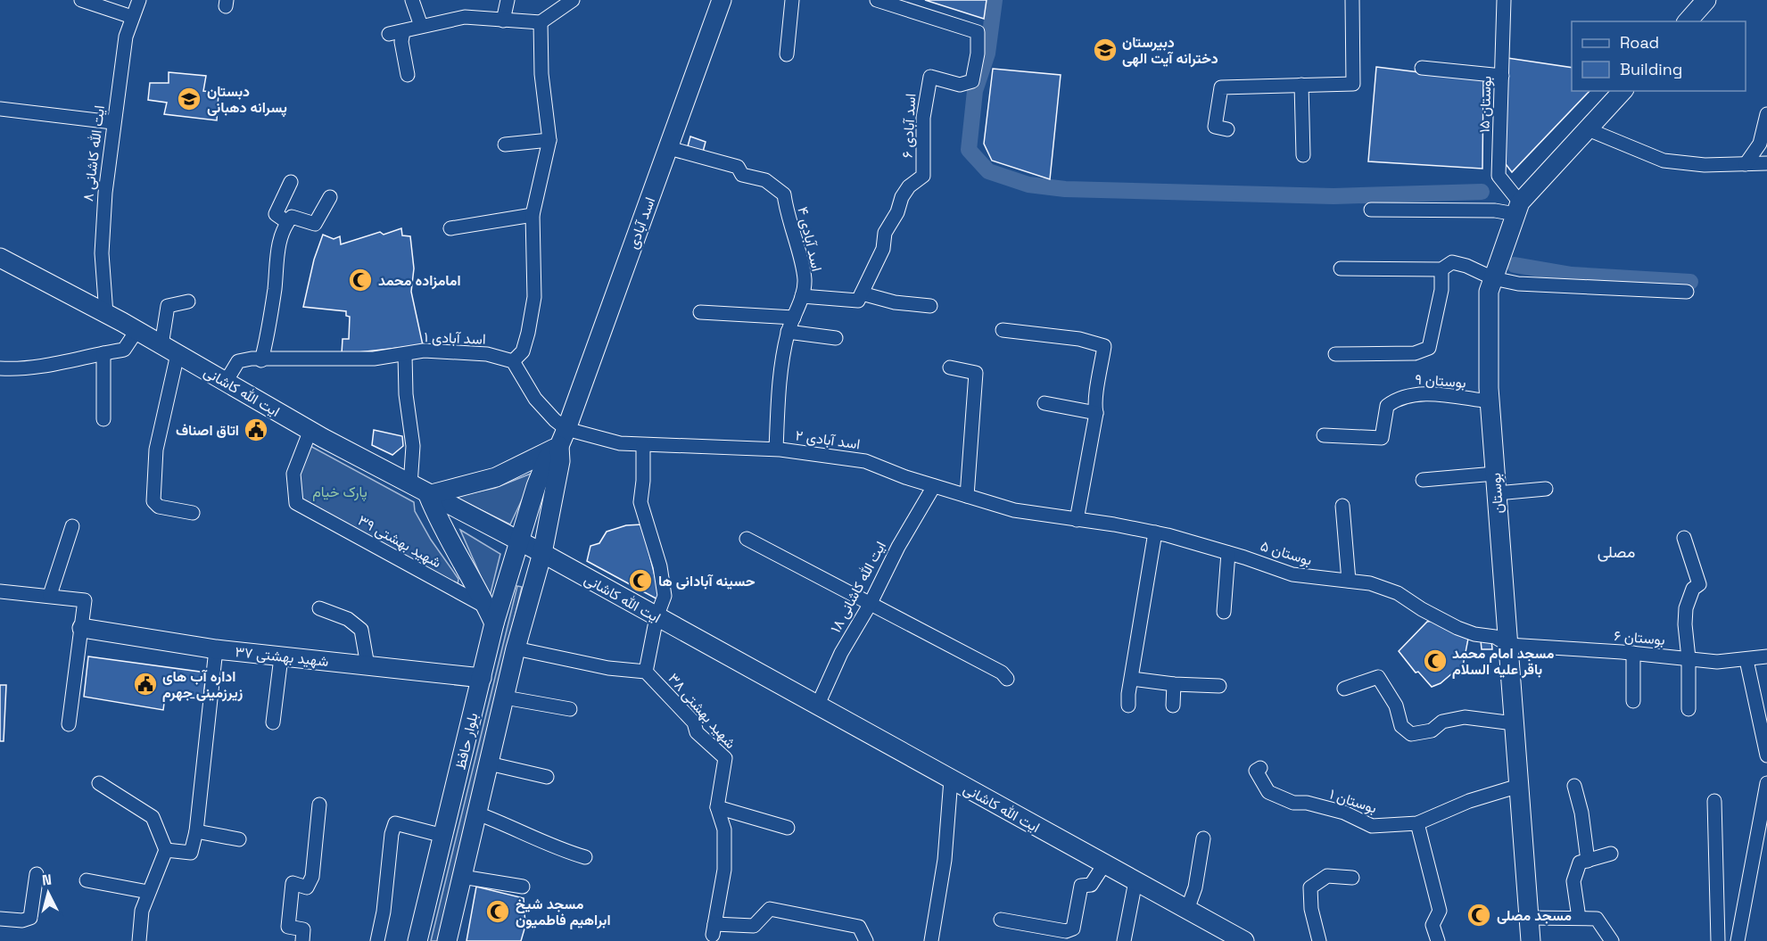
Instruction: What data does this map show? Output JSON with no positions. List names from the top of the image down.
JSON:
{
  "streets": {
    "main road": [
      "اسد آبادی",
      "ایت الله کاشانی",
      "بوستان",
      "شهید بهشتی ۳۷",
      "بلوار حافظ"
    ],
    "street": [
      "بوستان ۱۵",
      "اسد آبادی ۶",
      "ایت الله کاشانی ۸",
      "اسد آبادی ۴",
      "اسد آبادی ۱",
      "بوستان ۹",
      "اسد آبادی ۲",
      "شهید بهشتی ۳۹",
      "بوستان ۵",
      "ایت الله کاشانی ۱۸",
      "بوستان ۶",
      "شهید بهشتی ۳۸",
      "بوستان ۱"
    ]
  },
  "crossings": [
    ["بوستان ۱۵", "بوستان"],
    ["ایت الله کاشانی ۸", "ایت الله کاشانی"],
    ["اسد آبادی", "اسد آبادی ۴"],
    ["اسد آبادی", "ایت الله کاشانی"],
    ["اسد آبادی", "اسد آبادی ۲"],
    ["اسد آبادی", "بلوار حافظ"],
    ["اسد آبادی ۴", "اسد آبادی ۲"],
    ["اسد آبادی ۱", "ایت الله کاشانی"],
    ["بوستان ۹", "بوستان"],
    ["ایت الله کاشانی", "شهید بهشتی ۳۹"],
    ["ایت الله کاشانی", "ایت الله کاشانی ۱۸"],
    ["ایت الله کاشانی", "بلوار حافظ"],
    ["اسد آبادی ۲", "بوستان ۵"],
    ["اسد آبادی ۲", "ایت الله کاشانی ۱۸"],
    ["بوستان", "بوستان ۵"],
    ["بوستان", "بوستان ۶"],
    ["بوستان", "بوستان ۱"],
    ["شهید بهشتی ۳۹", "بلوار حافظ"],
    ["بوستان ۵", "بوستان ۶"],
    ["شهید بهشتی ۳۷", "بلوار حافظ"],
    ["شهید بهشتی ۳۸", "بلوار حافظ"]
  ],
  "districts": ["مصلی"],
  "parks": ["پارک خیام"],
  "places": {
    "school or university": ["دبیرستان دخترانه آیت الهی", "دبستان پسرانه دهبانی"],
    "mosque": [
      "امامزاده محمد",
      "حسینه آبادانی ها",
      "مسجد امام محمد باقر علیه السلام",
      "مسجد شیخ ابراهیم فاطمیون",
      "مسجد مصلی"
    ],
    "public building": ["اتاق اصناف", "اداره آب های زیرزمینی جهرم"]
  },
  "legend": ["Road", "Building"],
  "north": "top"
}
